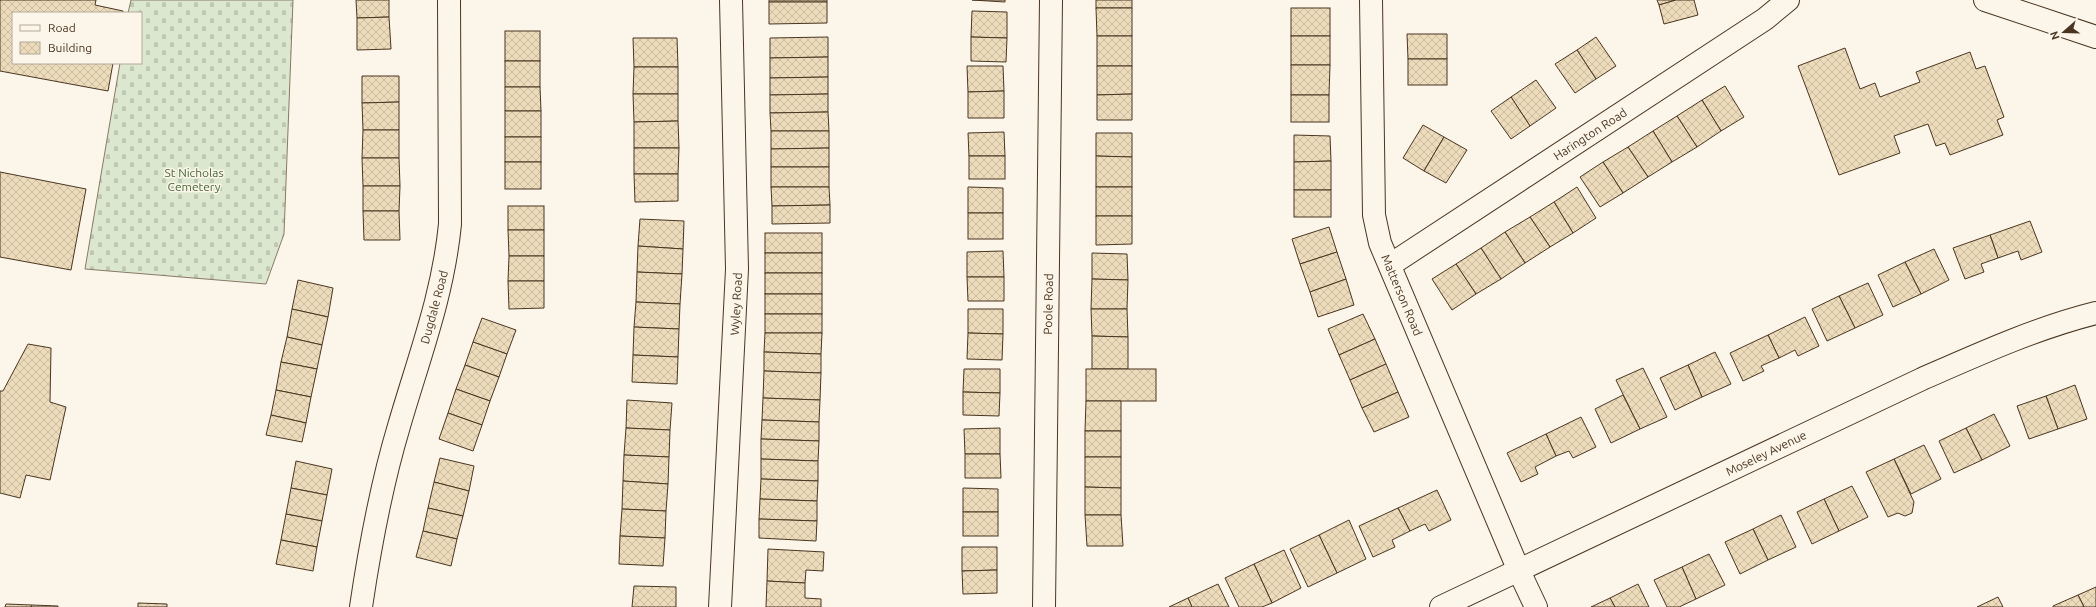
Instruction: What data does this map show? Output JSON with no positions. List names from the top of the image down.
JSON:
{
  "streets": {
    "street": [
      "Harington Road",
      "Matterson Road",
      "Wyley Road",
      "Poole Road",
      "Dugdale Road",
      "Moseley Avenue"
    ]
  },
  "crossings": [
    ["Harington Road", "Matterson Road"],
    ["Matterson Road", "Moseley Avenue"]
  ],
  "parks": ["St Nicholas Cemetery"],
  "legend": ["Road", "Building"],
  "north": "left"
}
